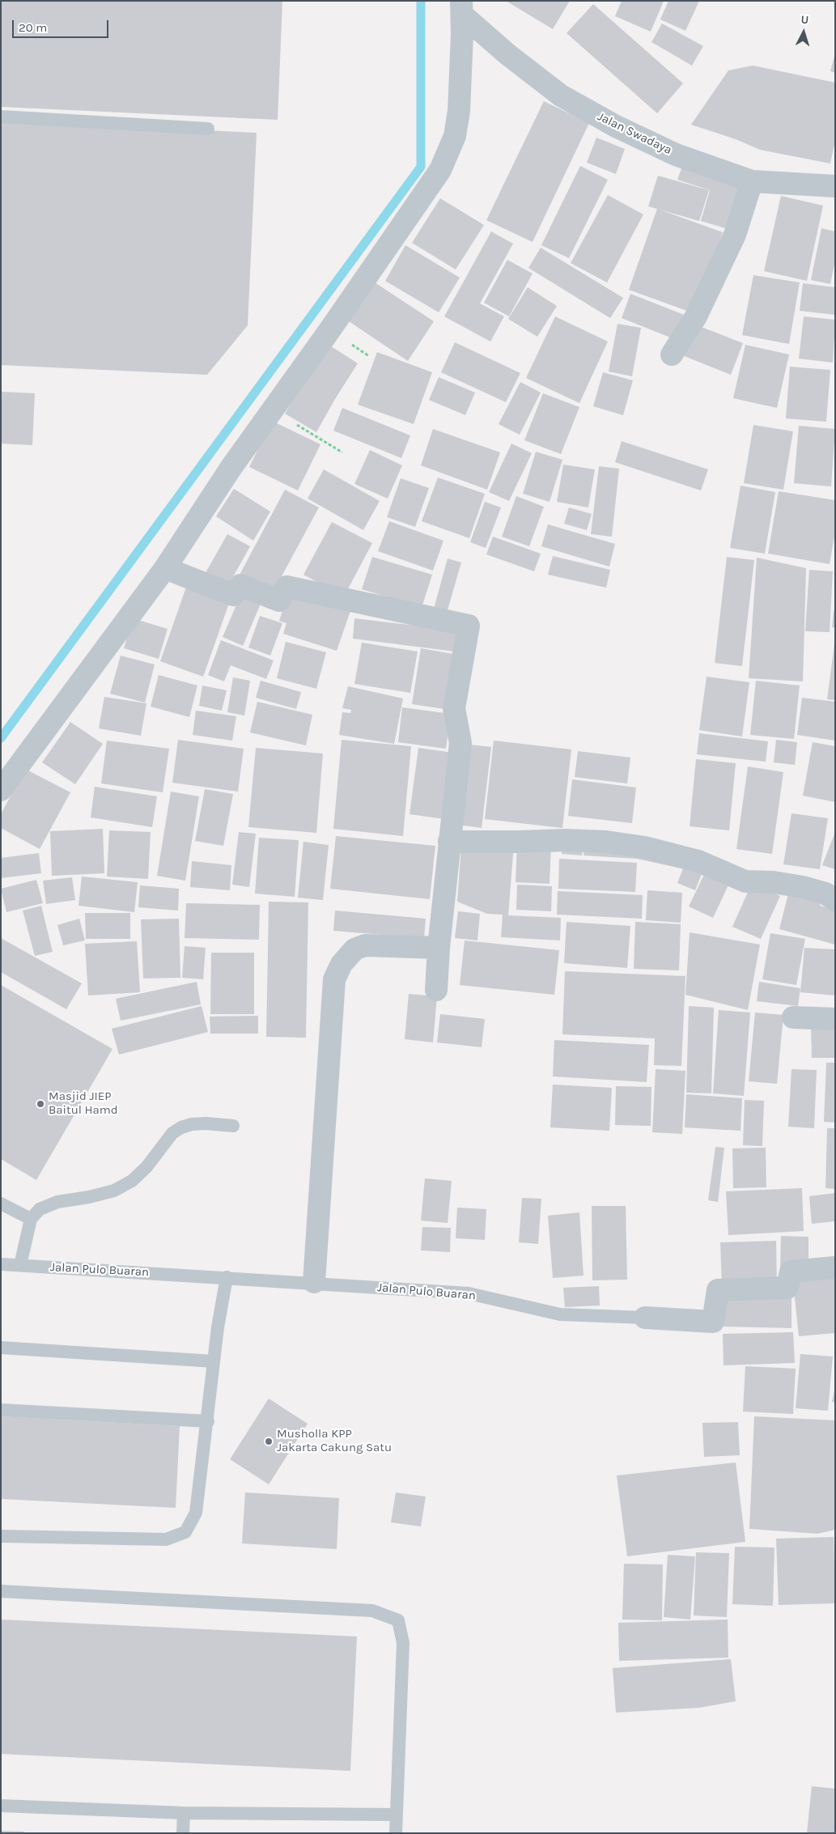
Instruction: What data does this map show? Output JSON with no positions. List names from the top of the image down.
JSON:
{
  "streets": {
    "street": ["Jalan Swadaya", "Jalan Pulo Buaran"]
  },
  "places": ["Masjid JIEP Baitul Hamd", "Musholla KPP Jakarta Cakung Satu"],
  "scale_bar": "20 m",
  "north": "top"
}
